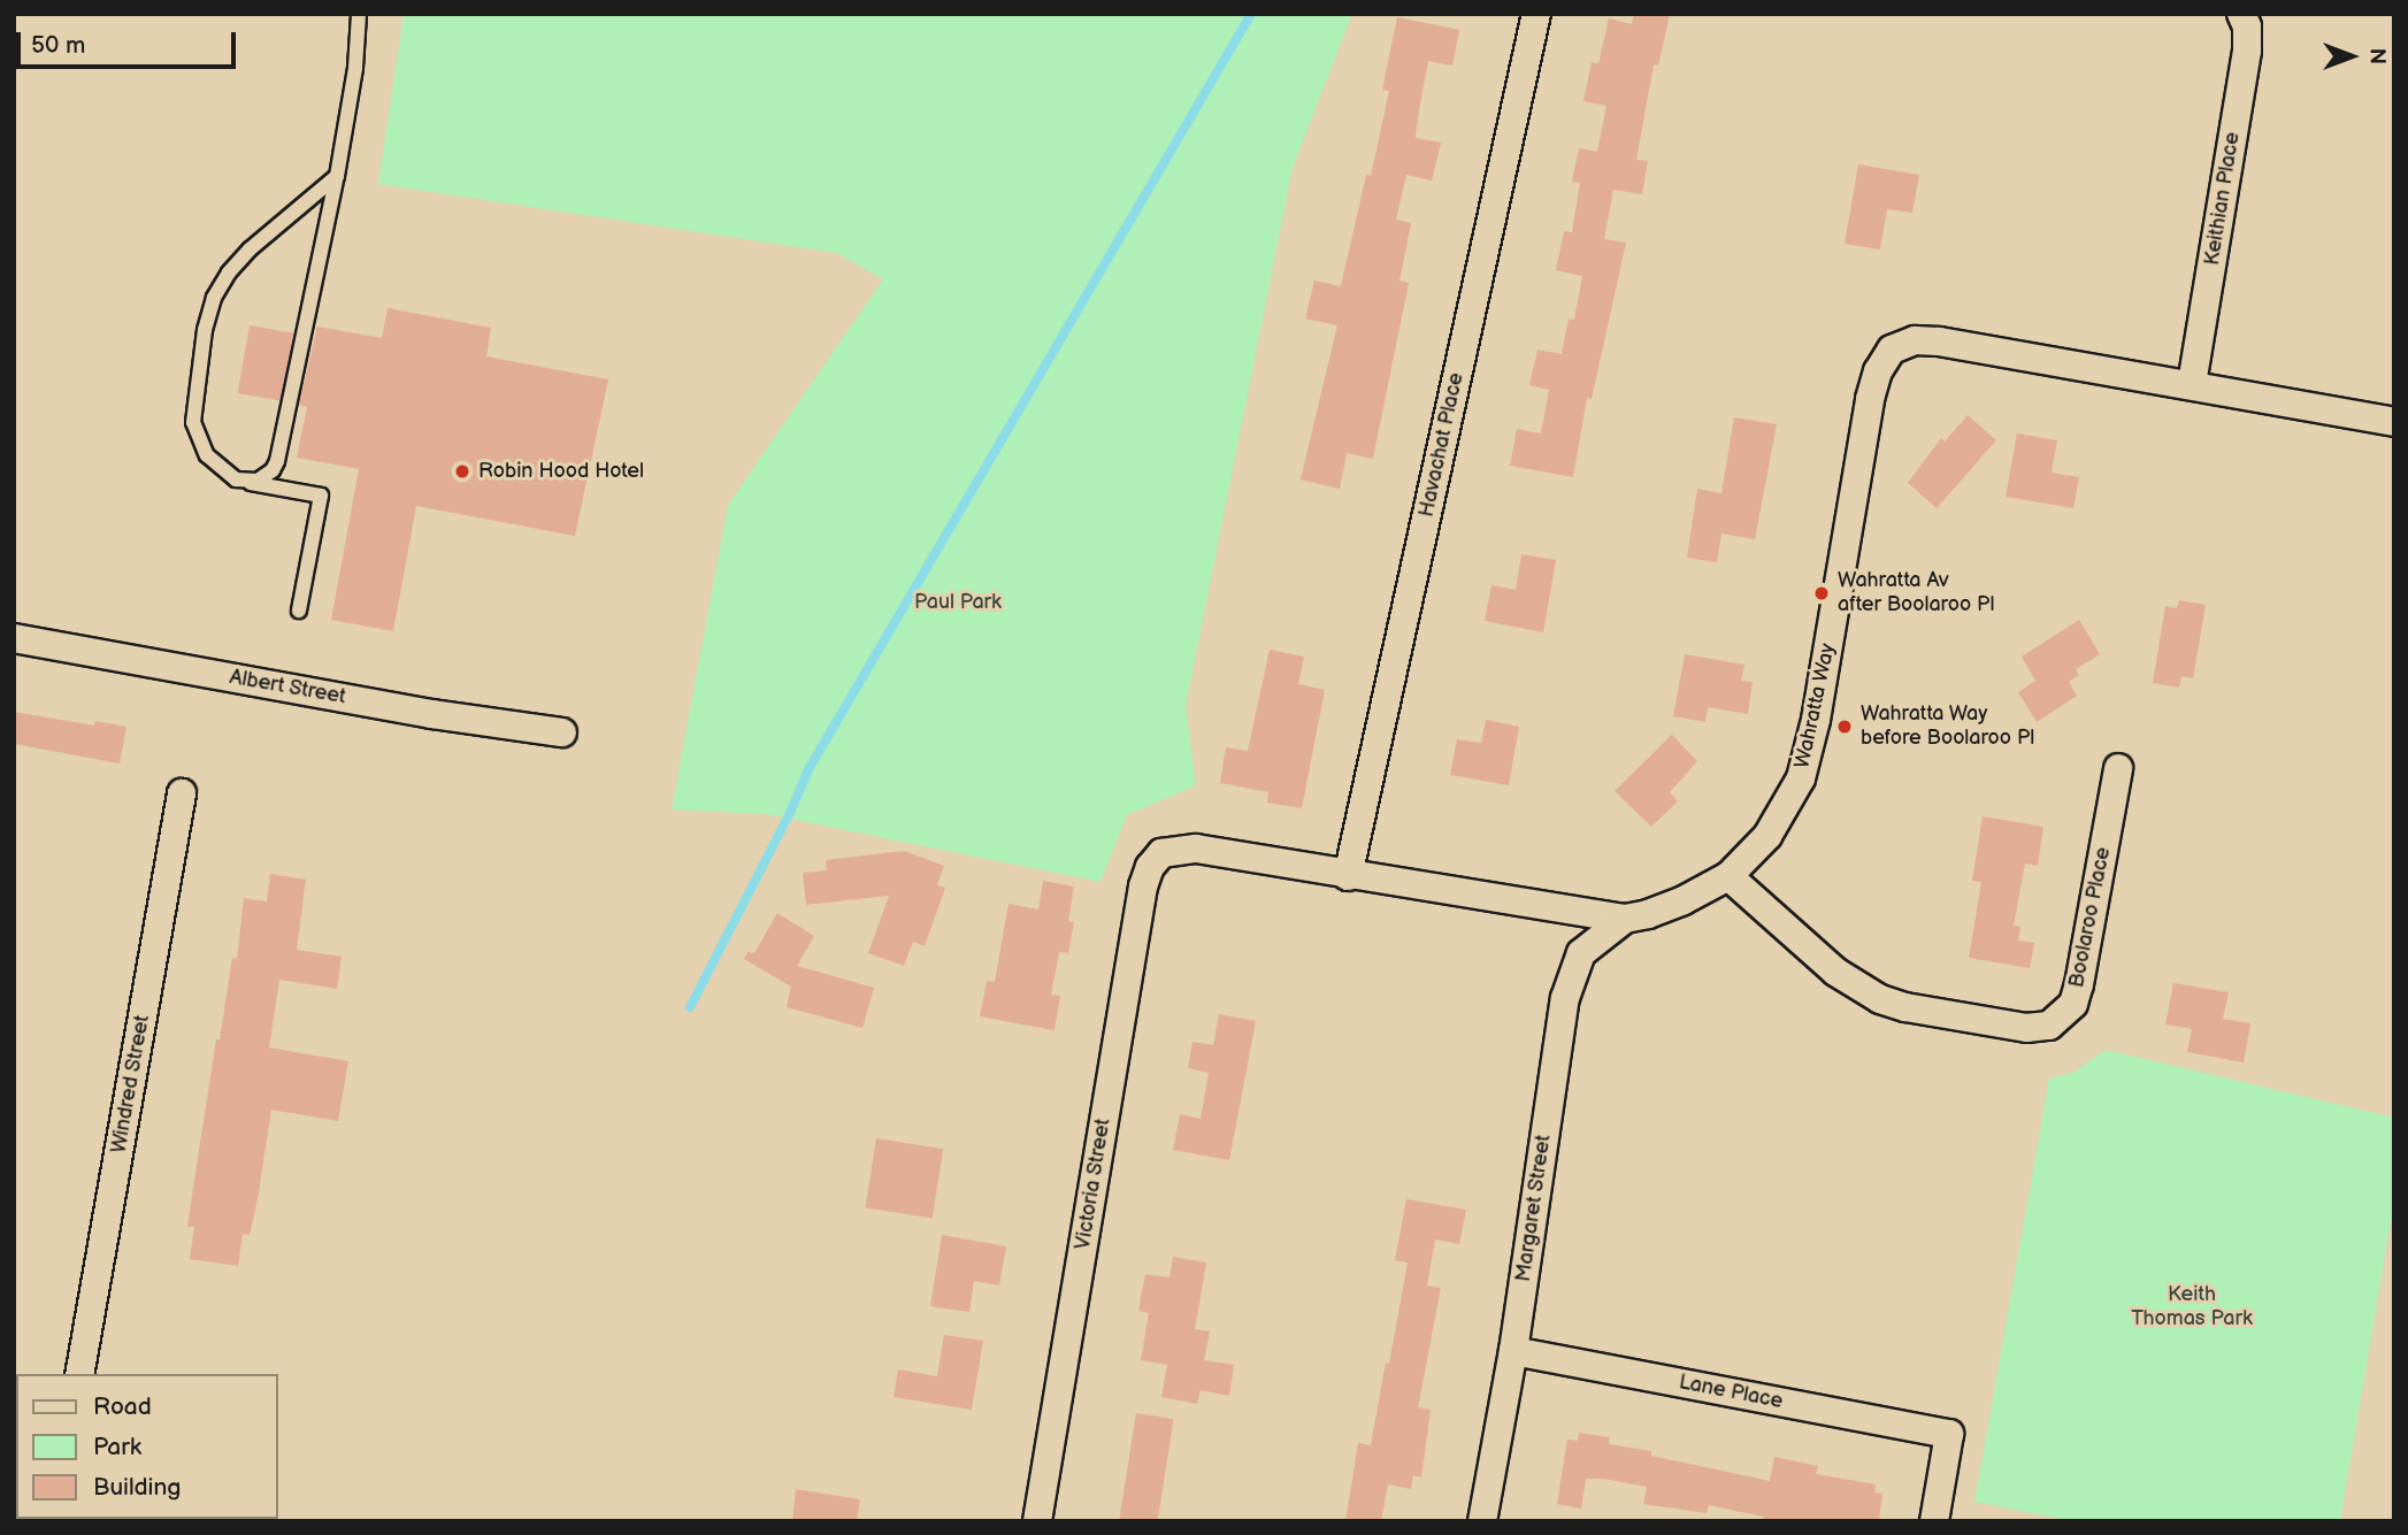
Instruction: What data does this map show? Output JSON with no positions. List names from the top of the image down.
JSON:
{
  "streets": {
    "street": [
      "Keithian Place",
      "Havachat Place",
      "Albert Street",
      "Wahratta Way",
      "Boolaroo Place",
      "Windred Street",
      "Victoria Street",
      "Margaret Street",
      "Lane Place"
    ]
  },
  "crossings": [
    ["Keithian Place", "Wahratta Way"],
    ["Havachat Place", "Wahratta Way"],
    ["Wahratta Way", "Boolaroo Place"],
    ["Wahratta Way", "Victoria Street"],
    ["Wahratta Way", "Margaret Street"],
    ["Margaret Street", "Lane Place"]
  ],
  "parks": ["Paul Park", "Keith Thomas Park"],
  "places": ["Robin Hood Hotel", "Wahratta Av after Boolaroo Pl", "Wahratta Way before Boolaroo Pl"],
  "legend": ["Road", "Park", "Building"],
  "scale_bar": "50 m",
  "north": "right"
}
